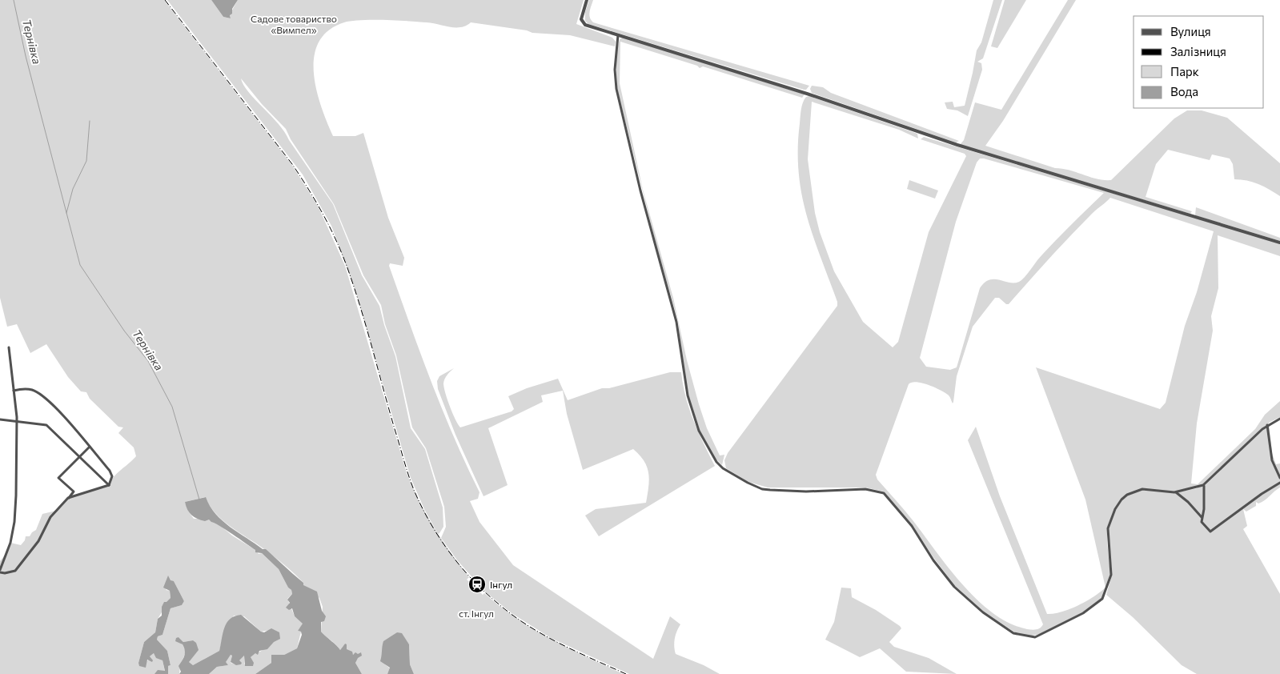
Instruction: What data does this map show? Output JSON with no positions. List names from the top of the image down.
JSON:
{
  "water": ["Тернівка"],
  "parks": ["Садове товариство «Вимпел»", "ст. Інгул"],
  "places": {
    "station": ["Інгул"]
  },
  "legend": [
    "Вулиця",
    "Залізниця",
    "Парк",
    "Вода"
  ]
}
